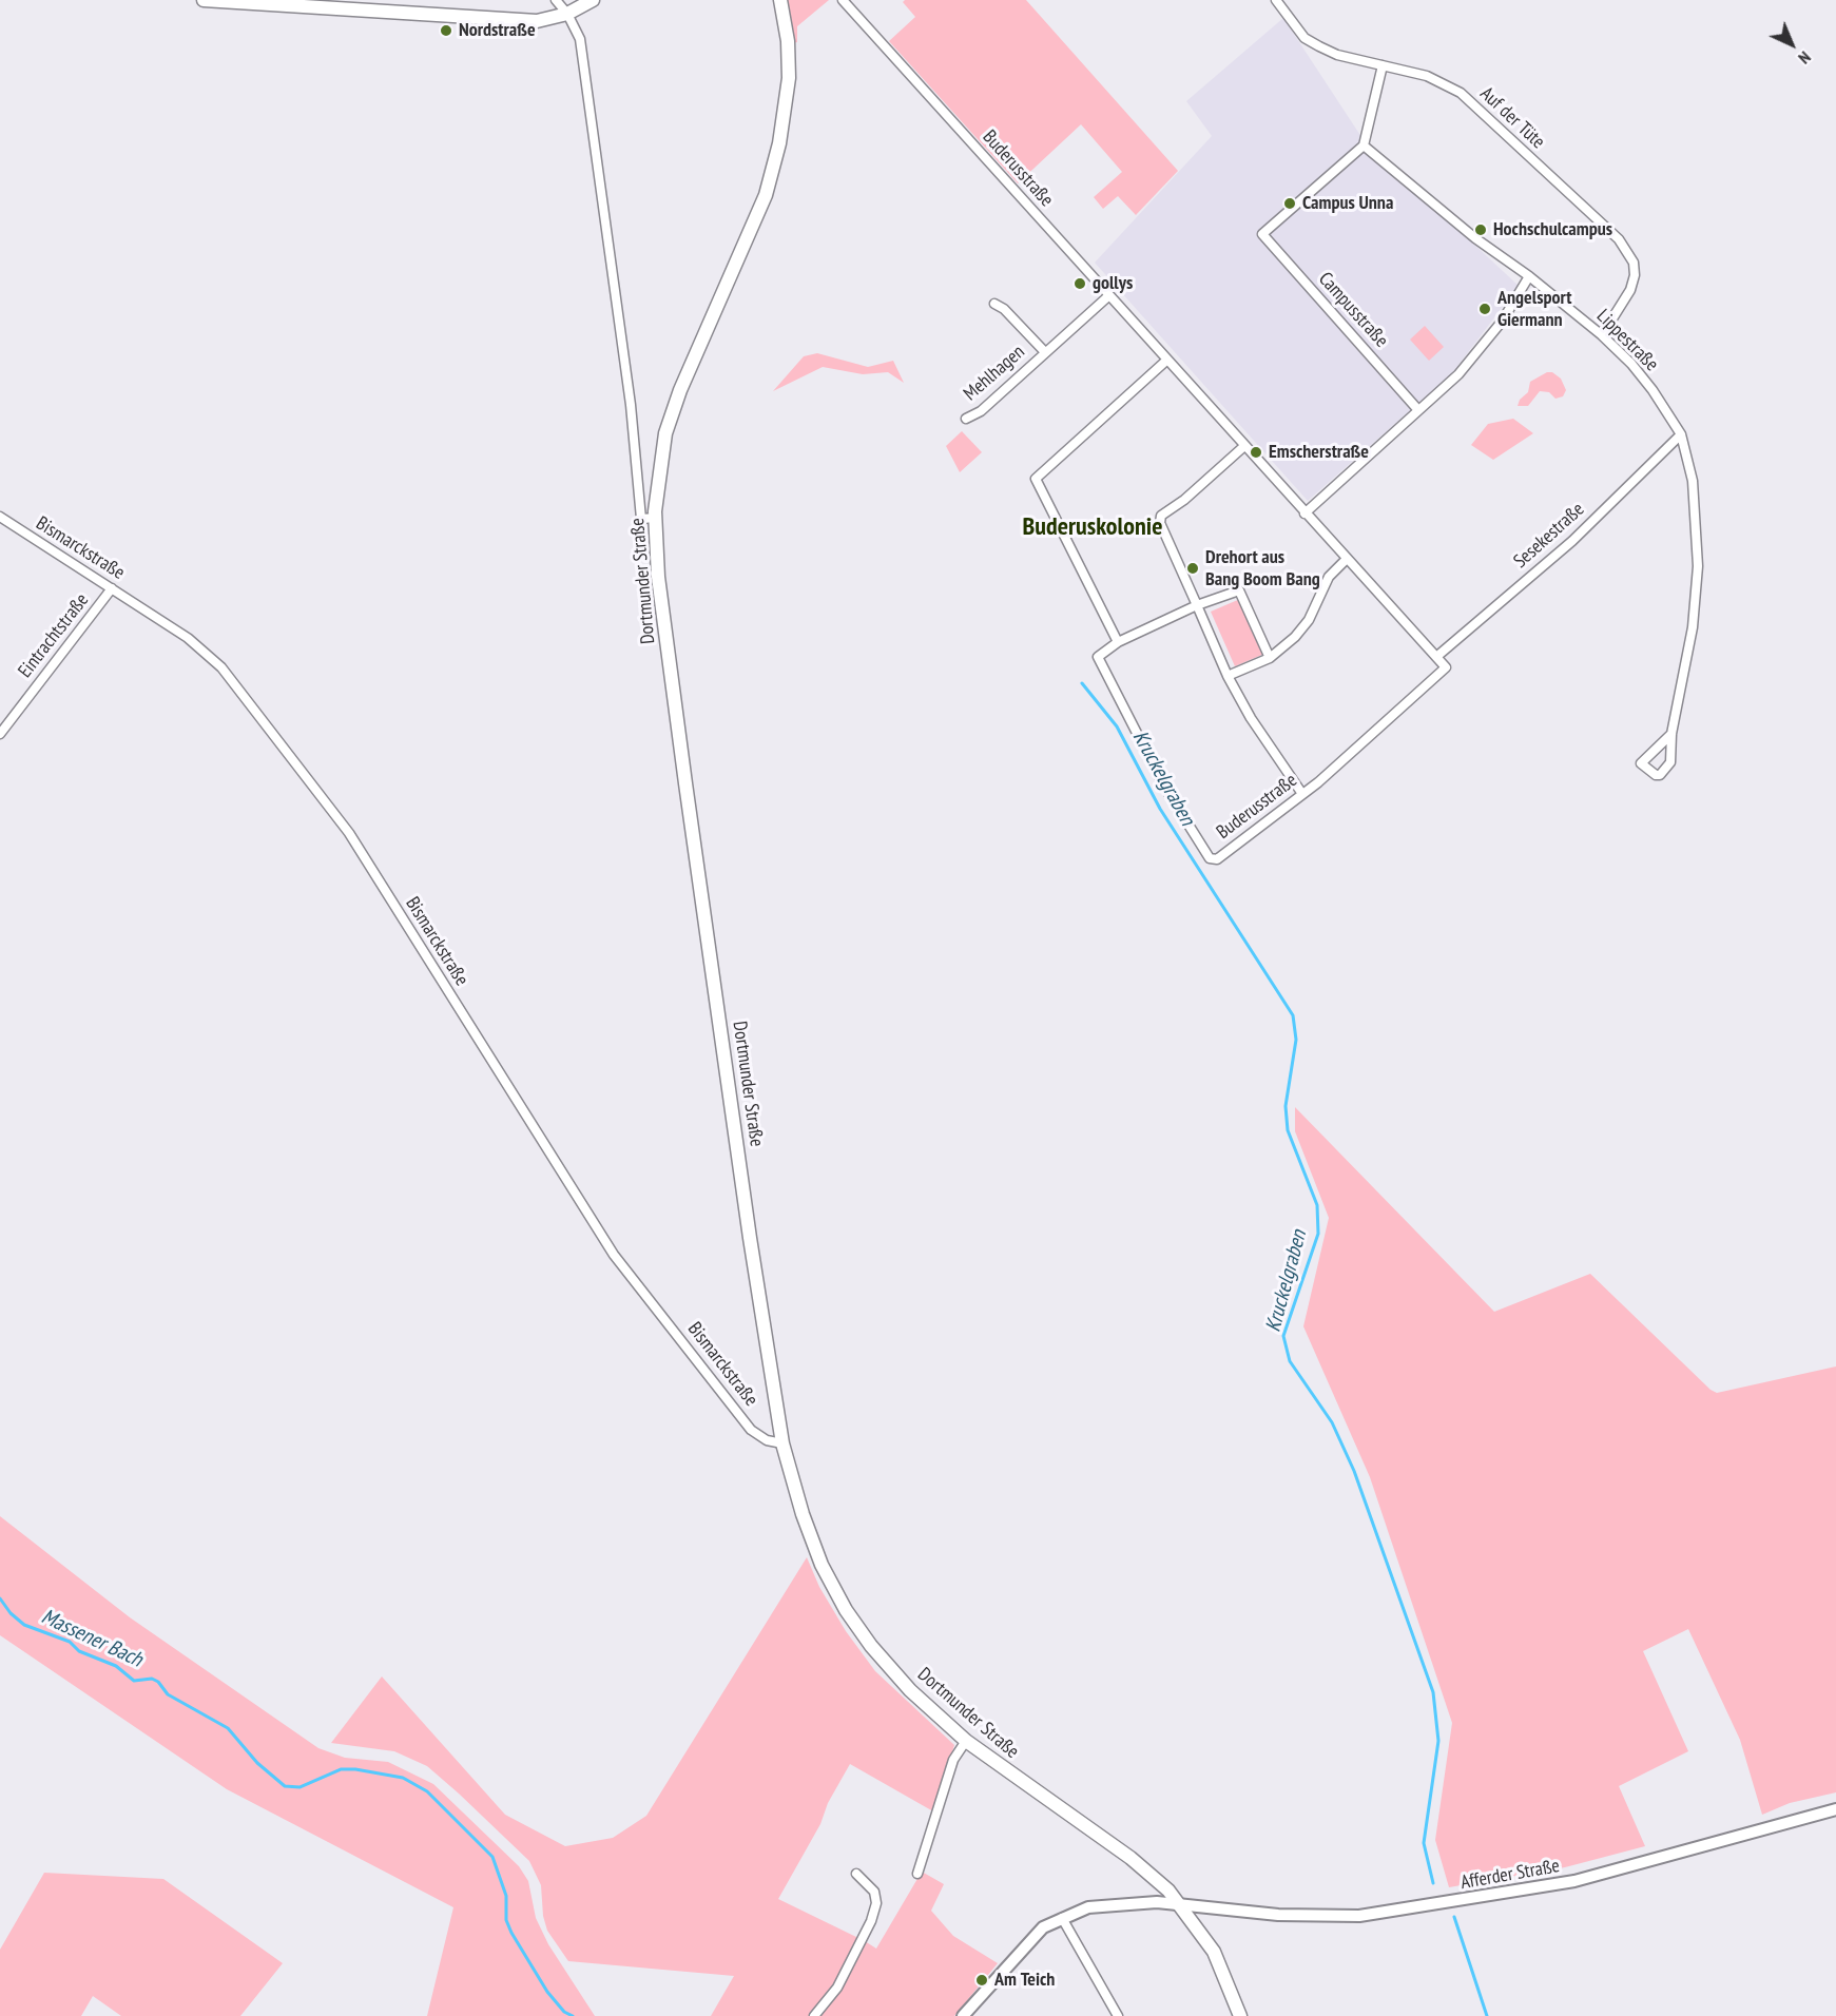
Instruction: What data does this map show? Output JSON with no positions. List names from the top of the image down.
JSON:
{
  "streets": {
    "main road": ["Dortmunder Straße"],
    "street": [
      "Auf der Tüte",
      "Buderusstraße",
      "Campusstraße",
      "Lippestraße",
      "Mehlhagen",
      "Sesekestraße",
      "Bismarckstraße",
      "Eintrachtstraße",
      "Afferder Straße"
    ]
  },
  "crossings": [
    ["Auf der Tüte", "Lippestraße"],
    ["Buderusstraße", "Mehlhagen"],
    ["Buderusstraße", "Sesekestraße"],
    ["Campusstraße", "Lippestraße"],
    ["Lippestraße", "Sesekestraße"],
    ["Bismarckstraße", "Dortmunder Straße"],
    ["Bismarckstraße", "Eintrachtstraße"],
    ["Dortmunder Straße", "Afferder Straße"]
  ],
  "districts": ["Buderuskolonie"],
  "water": ["Kruckelgraben", "Massener Bach"],
  "places": [
    "Nordstraße",
    "Campus Unna",
    "Hochschulcampus",
    "gollys",
    "Angelsport Giermann",
    "Emscherstraße",
    "Drehort aus Bang Boom Bang",
    "Am Teich"
  ],
  "north": "bottom right"
}
